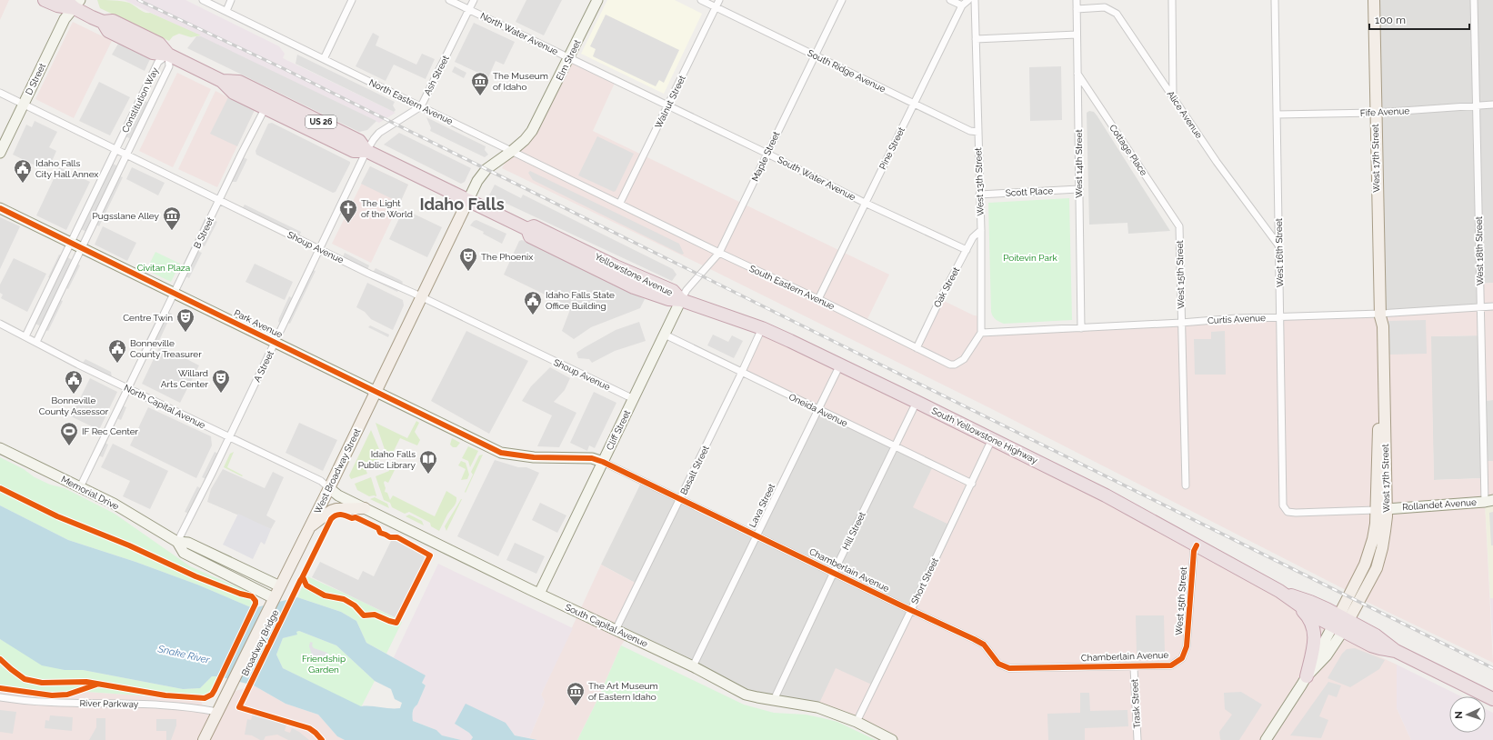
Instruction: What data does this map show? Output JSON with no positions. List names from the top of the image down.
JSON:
{
  "streets": {
    "highway": ["US 26", "Yellowstone Avenue", "South Yellowstone Highway"],
    "main road": ["West 17th Street", "West Broadway Street"],
    "street": [
      "North Water Avenue",
      "Elm Street",
      "South Ridge Avenue",
      "Ash Street",
      "D Street",
      "Constitution Way",
      "North Eastern Avenue",
      "Walnut Street",
      "Fife Avenue",
      "Alice Avenue",
      "Pine Street",
      "Cottage Place",
      "Maple Street",
      "West 14th Street",
      "South Water Avenue",
      "West 13th Street",
      "Scott Place",
      "B Street",
      "Shoup Avenue",
      "West 18th Street",
      "West 16th Street",
      "West 15th Street",
      "South Eastern Avenue",
      "Oak Street",
      "Curtis Avenue",
      "Park Avenue",
      "A Street",
      "North Capital Avenue",
      "Oneida Avenue",
      "Cliff Street",
      "Basalt Street",
      "Memorial Drive",
      "Rollandet Avenue",
      "Lava Street",
      "Hill Street",
      "Chamberlain Avenue",
      "Short Street",
      "South Capital Avenue",
      "River Parkway",
      "Trask Street"
    ],
    "cycle path": ["Broadway Bridge"]
  },
  "crossings": [
    ["North Water Avenue", "Elm Street"],
    ["North Water Avenue", "Ash Street"],
    ["North Water Avenue", "Walnut Street"],
    ["North Water Avenue", "South Water Avenue"],
    ["Elm Street", "North Eastern Avenue"],
    ["Elm Street", "Yellowstone Avenue"],
    ["Elm Street", "West Broadway Street"],
    ["South Ridge Avenue", "Walnut Street"],
    ["South Ridge Avenue", "Pine Street"],
    ["South Ridge Avenue", "Maple Street"],
    ["South Ridge Avenue", "West 13th Street"],
    ["Ash Street", "North Eastern Avenue"],
    ["Ash Street", "Yellowstone Avenue"],
    ["Ash Street", "A Street"],
    ["D Street", "Shoup Avenue"],
    ["D Street", "Yellowstone Avenue"],
    ["Constitution Way", "Shoup Avenue"],
    ["Constitution Way", "Yellowstone Avenue"],
    ["Constitution Way", "Park Avenue"],
    ["Constitution Way", "North Capital Avenue"],
    ["North Eastern Avenue", "Walnut Street"],
    ["North Eastern Avenue", "South Eastern Avenue"],
    ["Walnut Street", "South Water Avenue"],
    ["Walnut Street", "South Eastern Avenue"],
    ["Fife Avenue", "West 17th Street"],
    ["Fife Avenue", "West 18th Street"],
    ["Fife Avenue", "West 16th Street"],
    ["Alice Avenue", "West 14th Street"],
    ["Alice Avenue", "West 16th Street"],
    ["Pine Street", "South Water Avenue"],
    ["Pine Street", "South Eastern Avenue"],
    ["Cottage Place", "West 14th Street"],
    ["Cottage Place", "West 15th Street"],
    ["Maple Street", "South Water Avenue"],
    ["Maple Street", "Yellowstone Avenue"],
    ["Maple Street", "South Eastern Avenue"],
    ["Maple Street", "Cliff Street"],
    ["Maple Street", "South Yellowstone Highway"],
    ["West 17th Street", "Curtis Avenue"],
    ["West 17th Street", "South Yellowstone Highway"],
    ["West 17th Street", "Rollandet Avenue"],
    ["West 14th Street", "Scott Place"],
    ["West 14th Street", "Curtis Avenue"],
    ["South Water Avenue", "Oak Street"],
    ["West 13th Street", "Scott Place"],
    ["West 13th Street", "South Eastern Avenue"],
    ["West 13th Street", "Oak Street"],
    ["West 13th Street", "Curtis Avenue"],
    ["B Street", "Shoup Avenue"],
    ["B Street", "Yellowstone Avenue"],
    ["B Street", "Park Avenue"],
    ["B Street", "North Capital Avenue"],
    ["B Street", "Memorial Drive"],
    ["Shoup Avenue", "A Street"],
    ["Shoup Avenue", "Cliff Street"],
    ["Shoup Avenue", "West Broadway Street"],
    ["West 18th Street", "Curtis Avenue"],
    ["West 18th Street", "Rollandet Avenue"],
    ["West 16th Street", "Curtis Avenue"],
    ["West 16th Street", "Rollandet Avenue"],
    ["Yellowstone Avenue", "A Street"],
    ["Yellowstone Avenue", "Cliff Street"],
    ["Yellowstone Avenue", "South Yellowstone Highway"],
    ["Yellowstone Avenue", "West Broadway Street"],
    ["West 15th Street", "Curtis Avenue"],
    ["West 15th Street", "South Yellowstone Highway"],
    ["West 15th Street", "Chamberlain Avenue"],
    ["South Eastern Avenue", "Oak Street"],
    ["South Eastern Avenue", "Curtis Avenue"],
    ["Park Avenue", "A Street"],
    ["Park Avenue", "West Broadway Street"],
    ["Park Avenue", "Chamberlain Avenue"],
    ["A Street", "North Capital Avenue"],
    ["A Street", "Memorial Drive"],
    ["North Capital Avenue", "West Broadway Street"],
    ["North Capital Avenue", "South Capital Avenue"],
    ["Oneida Avenue", "Cliff Street"],
    ["Oneida Avenue", "Basalt Street"],
    ["Oneida Avenue", "Lava Street"],
    ["Oneida Avenue", "Hill Street"],
    ["Oneida Avenue", "Short Street"],
    ["Cliff Street", "South Yellowstone Highway"],
    ["Cliff Street", "Chamberlain Avenue"],
    ["Cliff Street", "South Capital Avenue"],
    ["South Yellowstone Highway", "Basalt Street"],
    ["South Yellowstone Highway", "Lava Street"],
    ["South Yellowstone Highway", "Hill Street"],
    ["South Yellowstone Highway", "Short Street"],
    ["Basalt Street", "Chamberlain Avenue"],
    ["Basalt Street", "South Capital Avenue"],
    ["West Broadway Street", "Memorial Drive"],
    ["West Broadway Street", "South Capital Avenue"],
    ["West Broadway Street", "River Parkway"],
    ["Lava Street", "Chamberlain Avenue"],
    ["Lava Street", "South Capital Avenue"],
    ["Hill Street", "Chamberlain Avenue"],
    ["Hill Street", "South Capital Avenue"],
    ["Chamberlain Avenue", "Short Street"],
    ["Chamberlain Avenue", "Trask Street"],
    ["Short Street", "South Capital Avenue"]
  ],
  "districts": ["Idaho Falls"],
  "water": ["Snake River"],
  "parks": ["Poitevin Park", "Civitan Plaza", "Friendship Garden"],
  "places": {
    "museum": ["The Museum of Idaho", "Pugsslane Alley", "The Art Museum of Eastern Idaho"],
    "public building": [
      "Idaho Falls City Hall Annex",
      "Idaho Falls State Office Building",
      "Bonneville County Treasurer",
      "Bonneville County Assessor"
    ],
    "church": ["The Light of the World"],
    "theatre": ["The Phoenix", "Centre Twin", "Willard Arts Center"],
    "sports": ["IF Rec Center"],
    "library": ["Idaho Falls Public Library"]
  },
  "scale_bar": "100 m",
  "north": "left"
}
